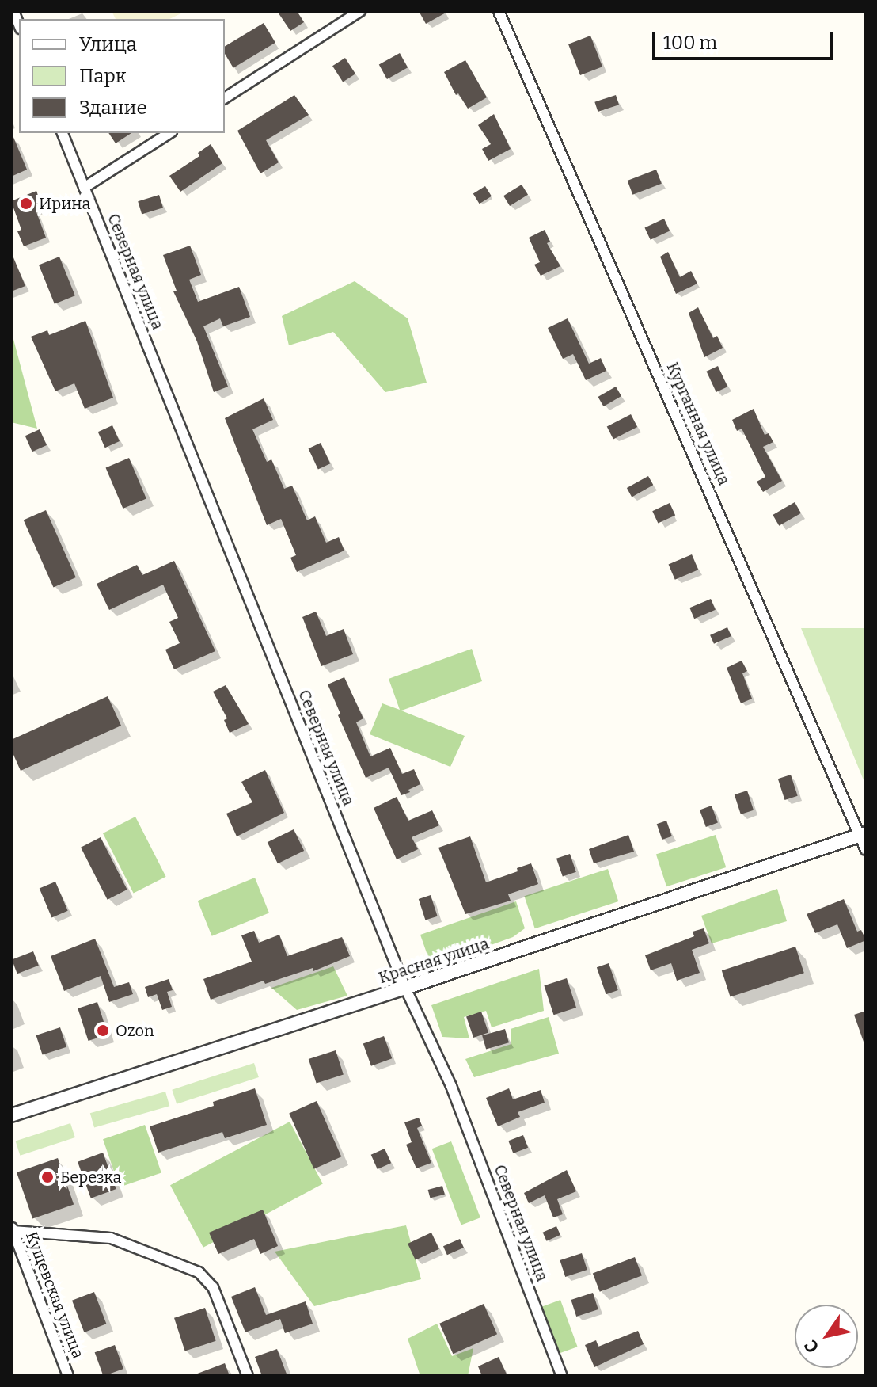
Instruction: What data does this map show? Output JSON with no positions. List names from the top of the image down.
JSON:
{
  "streets": {
    "street": [
      "Северная улица",
      "Курганная улица",
      "Красная улица",
      "Кущевская улица"
    ]
  },
  "crossings": [
    ["Северная улица", "Красная улица"],
    ["Курганная улица", "Красная улица"]
  ],
  "places": ["Ирина", "Ozon", "Березка"],
  "legend": ["Улица", "Парк", "Здание"],
  "scale_bar": "100 m",
  "north": "bottom left"
}
